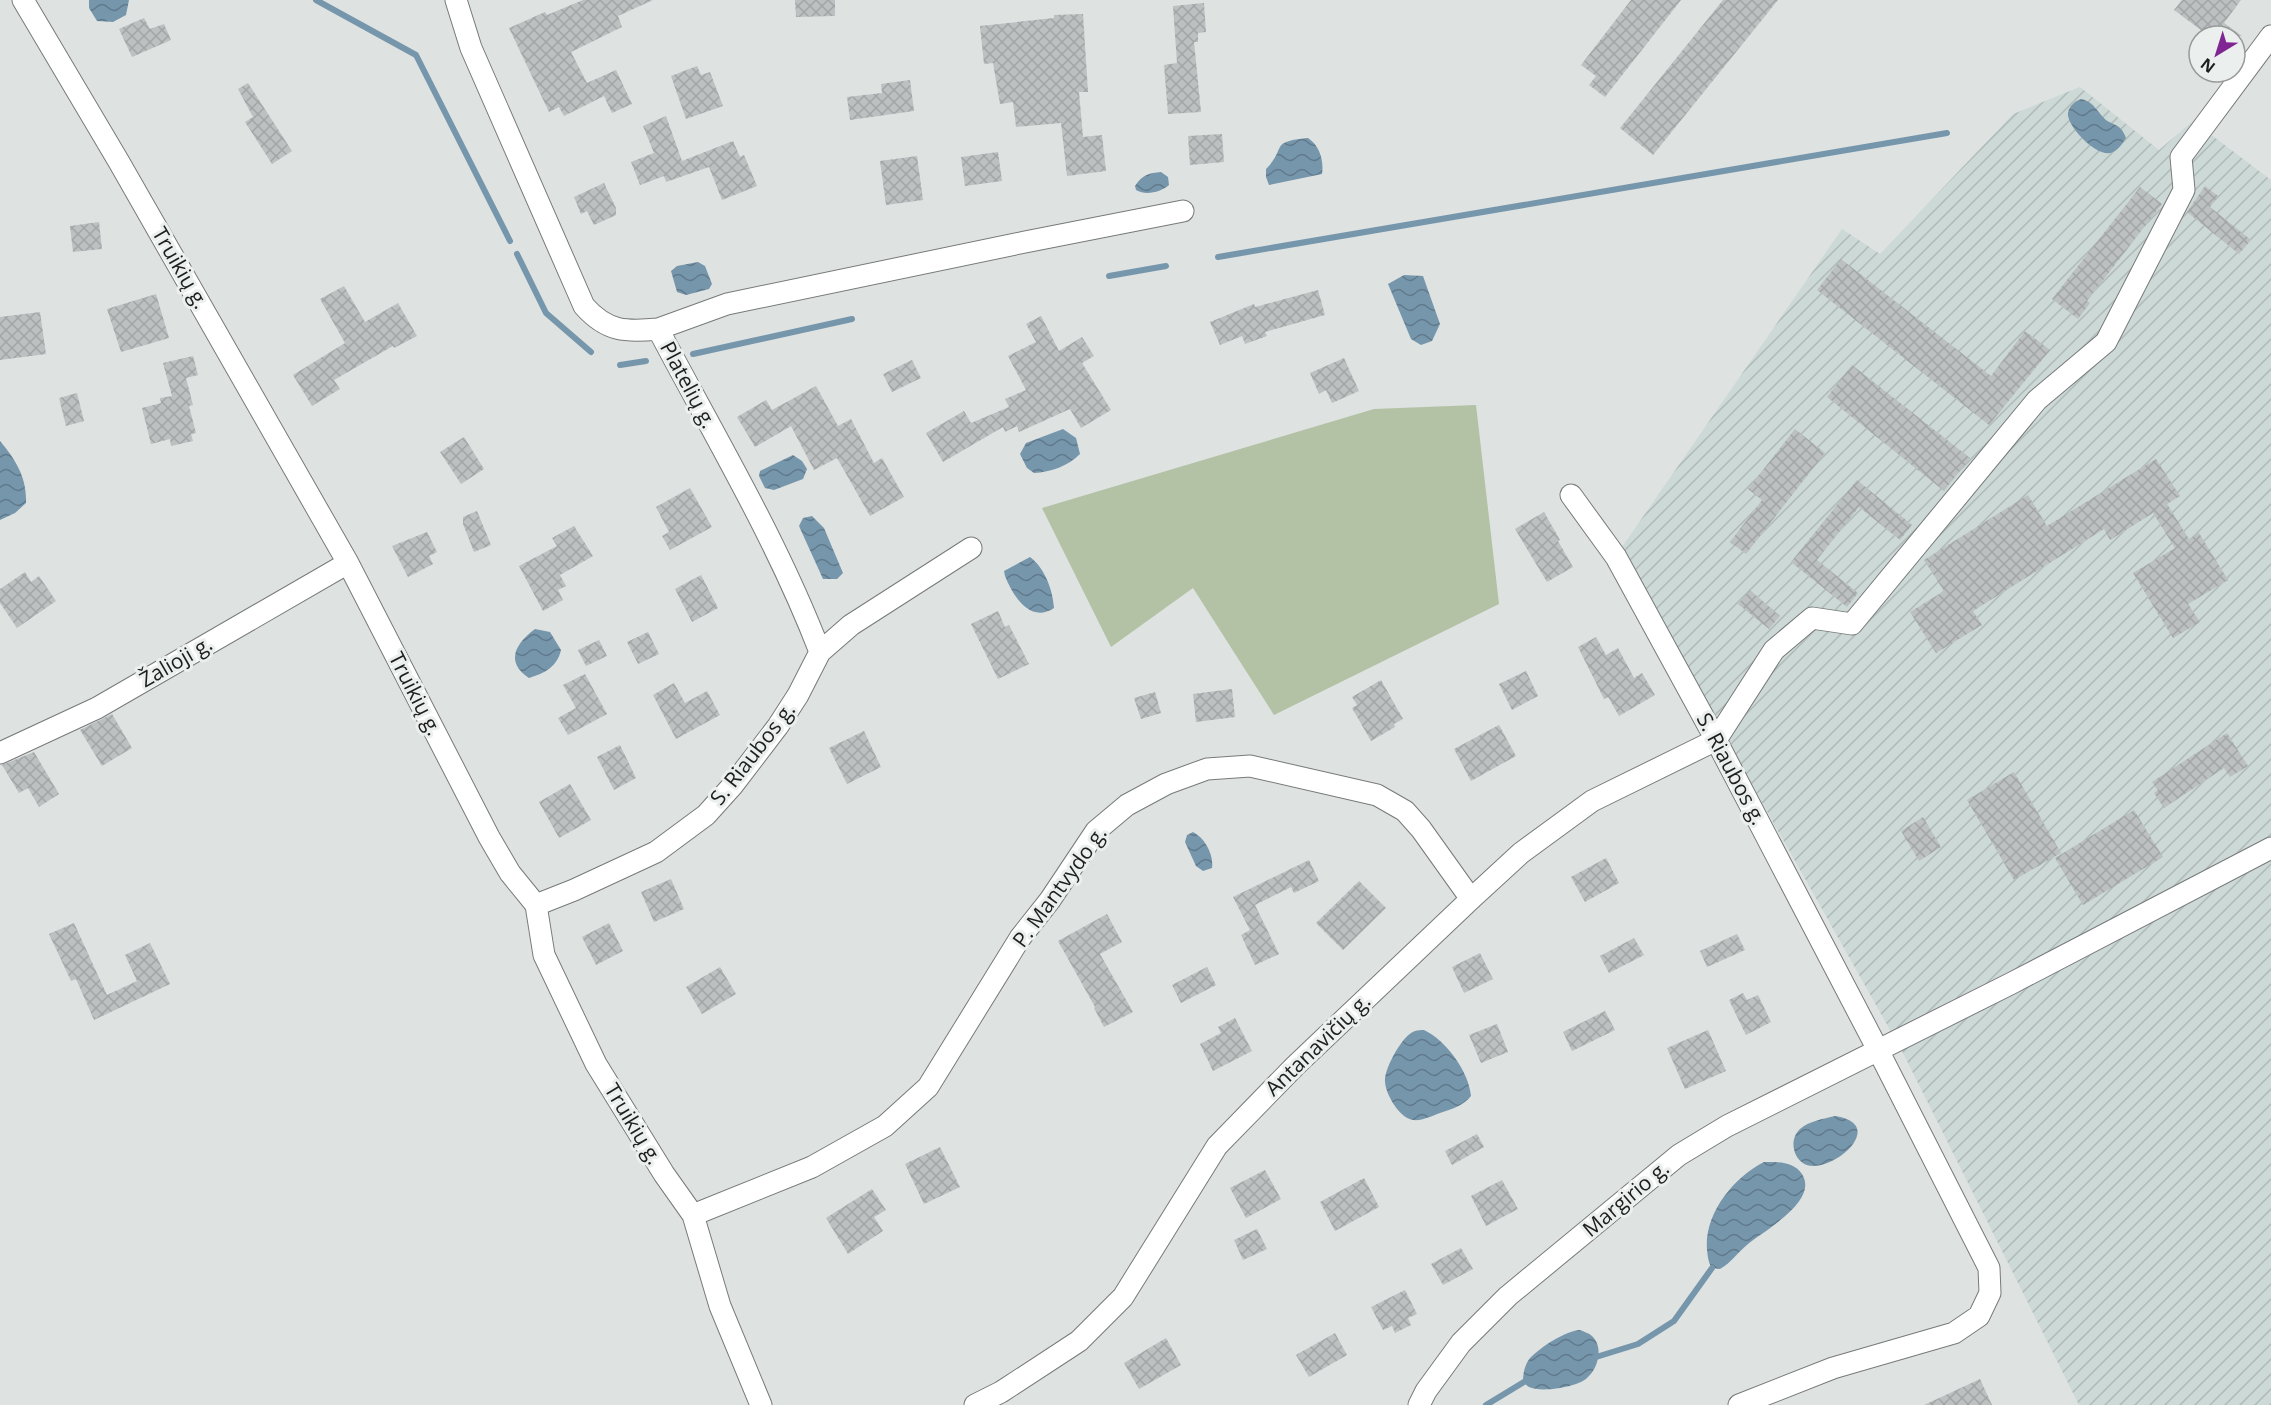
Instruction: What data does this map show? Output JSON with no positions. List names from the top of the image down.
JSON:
{
  "streets": {
    "street": [
      "Truikių g.",
      "Platelių g.",
      "Žalioji g.",
      "S. Riaubos g.",
      "P. Mantvydo g.",
      "Antanavičių g.",
      "Margirio g."
    ]
  },
  "crossings": [
    ["Truikių g.", "Žalioji g."],
    ["Truikių g.", "S. Riaubos g."],
    ["Truikių g.", "P. Mantvydo g."],
    ["Platelių g.", "S. Riaubos g."],
    ["S. Riaubos g.", "Antanavičių g."],
    ["S. Riaubos g.", "Margirio g."],
    ["P. Mantvydo g.", "Antanavičių g."]
  ],
  "north": "bottom left"
}
